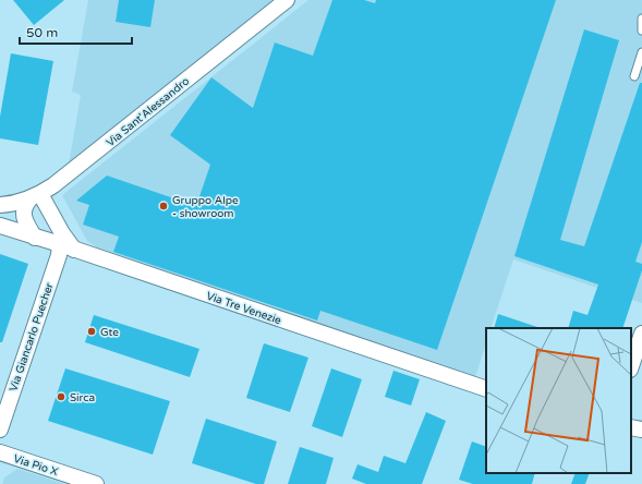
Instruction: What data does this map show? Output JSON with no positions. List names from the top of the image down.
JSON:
{
  "streets": {
    "street": [
      "Via Sant'Alessandro",
      "Via Tre Venezie",
      "Via Giancarlo Puecher",
      "Via Pio X"
    ]
  },
  "crossings": [
    ["Via Tre Venezie", "Via Giancarlo Puecher"]
  ],
  "places": ["Gruppo Alpe - showroom", "Gte", "Sirca"],
  "scale_bar": "50 m"
}
